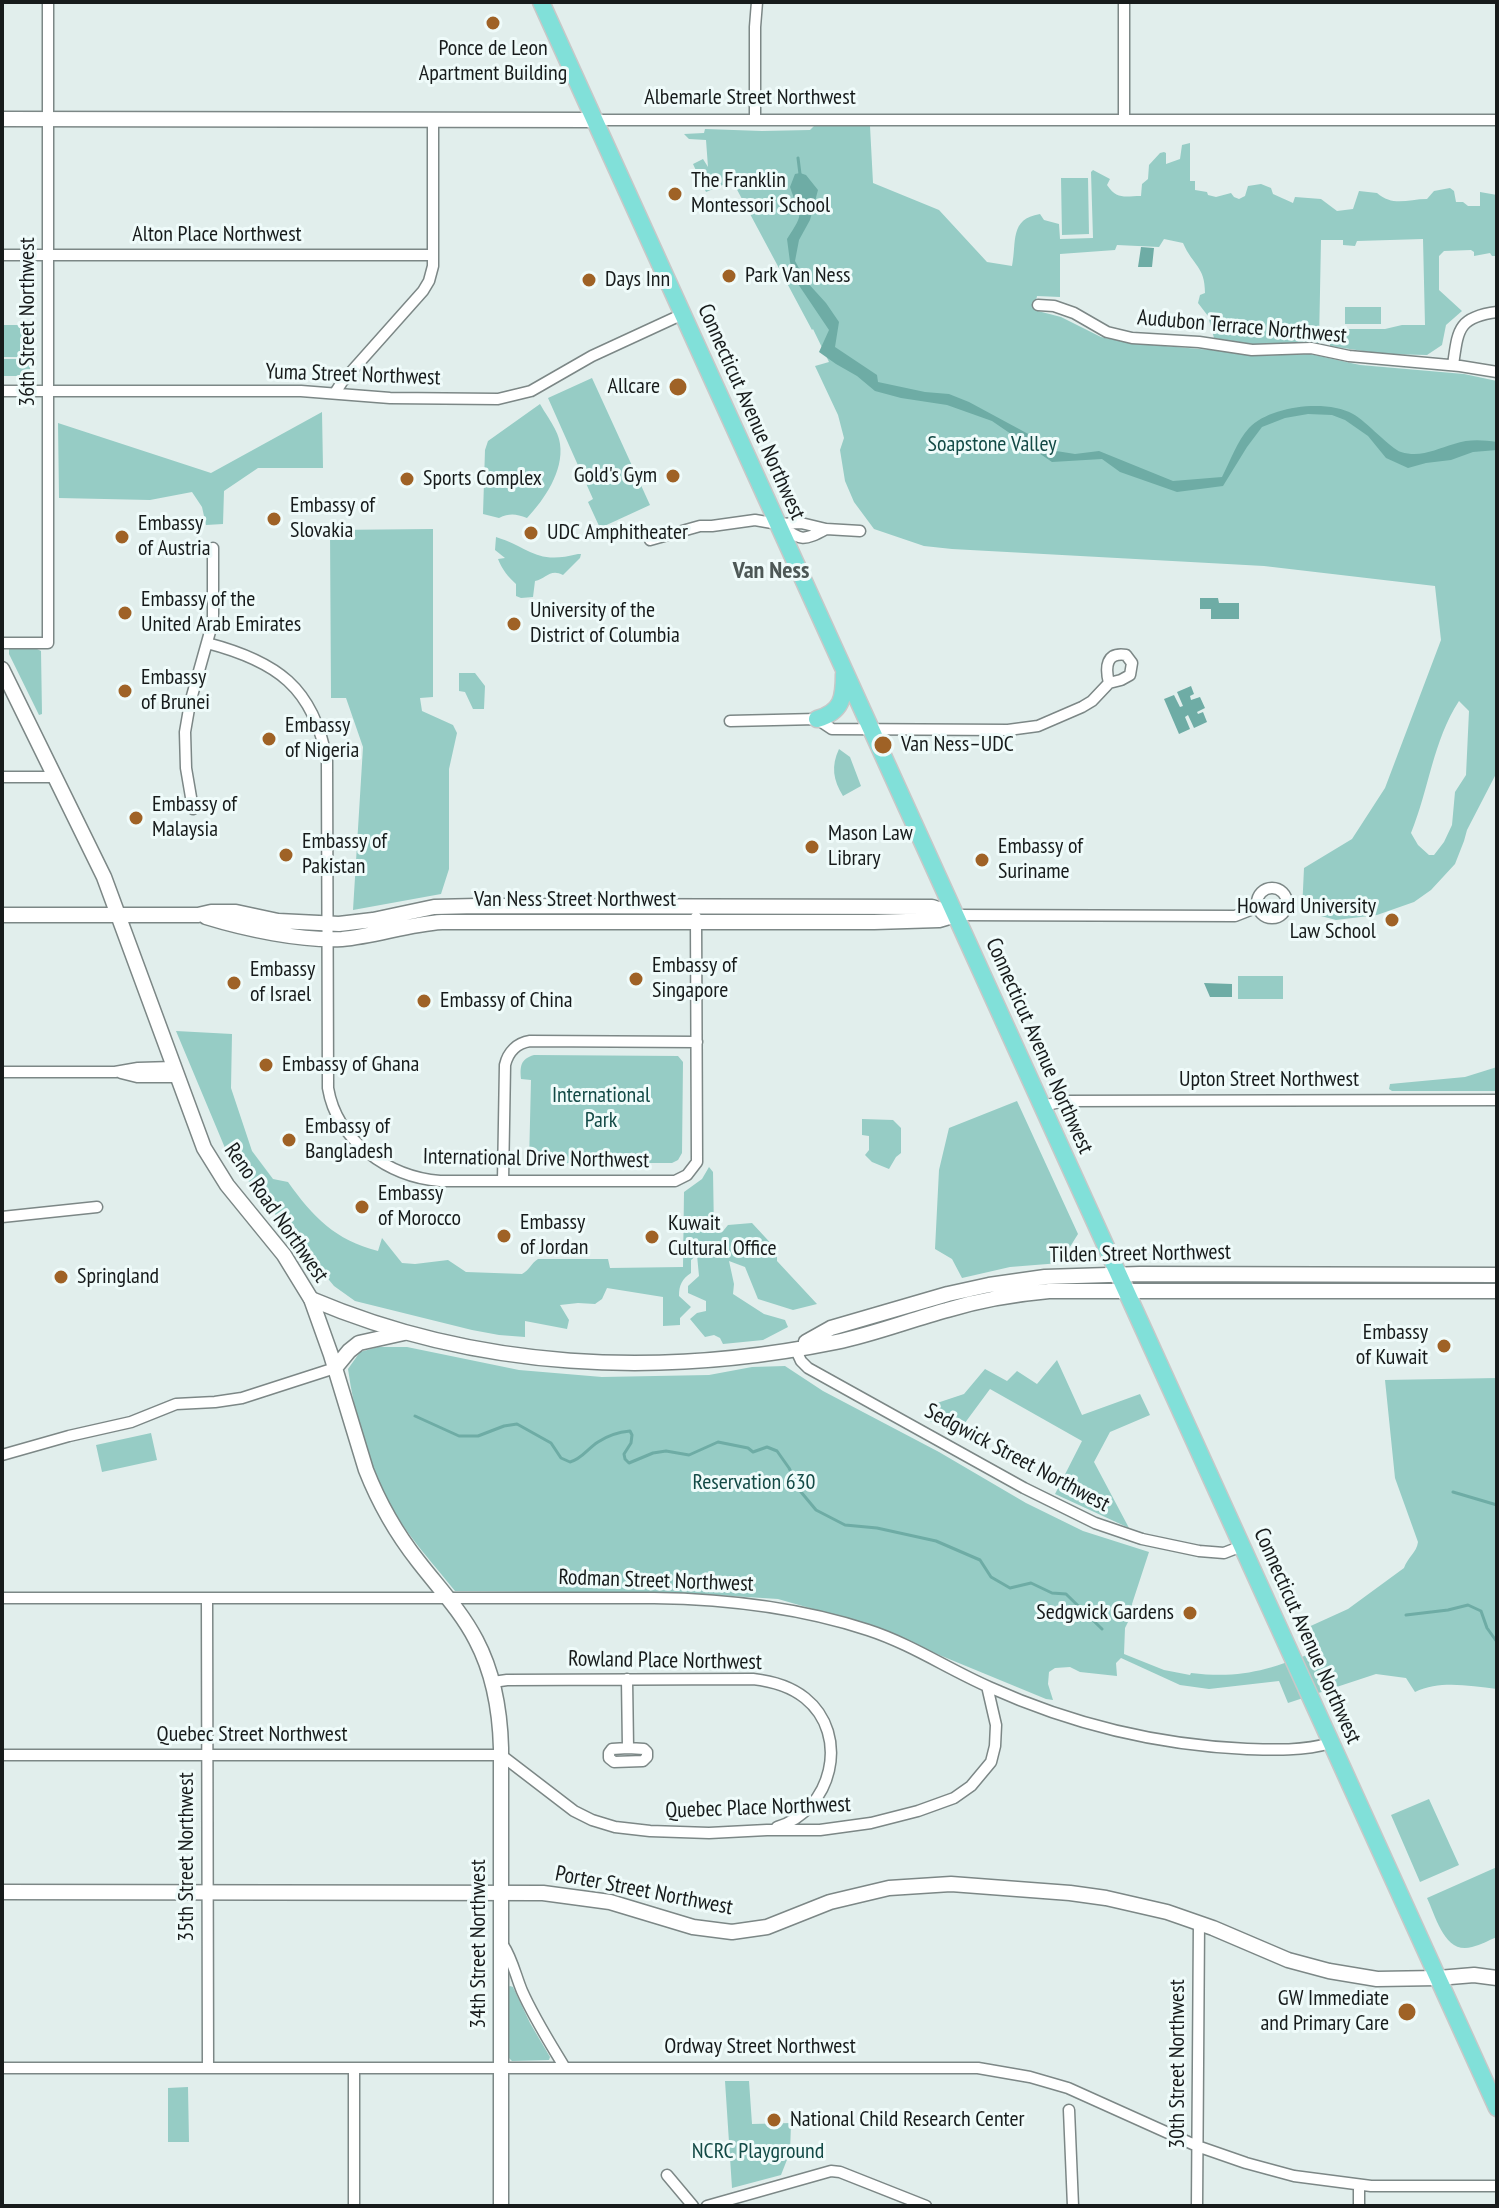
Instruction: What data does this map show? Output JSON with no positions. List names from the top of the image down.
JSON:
{
  "streets": {
    "main road": ["Connecticut Avenue Northwest"],
    "street": [
      "Albemarle Street Northwest",
      "Alton Place Northwest",
      "36th Street Northwest",
      "Audubon Terrace Northwest",
      "Yuma Street Northwest",
      "Van Ness Street Northwest",
      "Upton Street Northwest",
      "International Drive Northwest",
      "Reno Road Northwest",
      "Tilden Street Northwest",
      "Sedgwick Street Northwest",
      "Rodman Street Northwest",
      "Rowland Place Northwest",
      "Quebec Street Northwest",
      "Quebec Place Northwest",
      "35th Street Northwest",
      "Porter Street Northwest",
      "34th Street Northwest",
      "Ordway Street Northwest",
      "30th Street Northwest"
    ]
  },
  "crossings": [
    ["Albemarle Street Northwest", "36th Street Northwest"],
    ["Albemarle Street Northwest", "Connecticut Avenue Northwest"],
    ["Alton Place Northwest", "36th Street Northwest"],
    ["36th Street Northwest", "Yuma Street Northwest"],
    ["Yuma Street Northwest", "Connecticut Avenue Northwest"],
    ["Connecticut Avenue Northwest", "Van Ness Street Northwest"],
    ["Connecticut Avenue Northwest", "Upton Street Northwest"],
    ["Connecticut Avenue Northwest", "Tilden Street Northwest"],
    ["Connecticut Avenue Northwest", "Sedgwick Street Northwest"],
    ["Connecticut Avenue Northwest", "Rodman Street Northwest"],
    ["Connecticut Avenue Northwest", "Porter Street Northwest"],
    ["Van Ness Street Northwest", "International Drive Northwest"],
    ["Van Ness Street Northwest", "Reno Road Northwest"],
    ["Reno Road Northwest", "Tilden Street Northwest"],
    ["Reno Road Northwest", "Rodman Street Northwest"],
    ["Reno Road Northwest", "Rowland Place Northwest"],
    ["Reno Road Northwest", "34th Street Northwest"],
    ["Tilden Street Northwest", "Sedgwick Street Northwest"],
    ["Rodman Street Northwest", "Quebec Place Northwest"],
    ["Rodman Street Northwest", "35th Street Northwest"],
    ["Rowland Place Northwest", "Quebec Place Northwest"],
    ["Rowland Place Northwest", "34th Street Northwest"],
    ["Quebec Street Northwest", "Quebec Place Northwest"],
    ["Quebec Street Northwest", "35th Street Northwest"],
    ["Quebec Street Northwest", "34th Street Northwest"],
    ["Quebec Place Northwest", "34th Street Northwest"],
    ["35th Street Northwest", "Porter Street Northwest"],
    ["35th Street Northwest", "Ordway Street Northwest"],
    ["Porter Street Northwest", "34th Street Northwest"],
    ["Porter Street Northwest", "30th Street Northwest"],
    ["34th Street Northwest", "Ordway Street Northwest"],
    ["Ordway Street Northwest", "30th Street Northwest"]
  ],
  "districts": ["Van Ness"],
  "parks": [
    "Soapstone Valley",
    "International Park",
    "Reservation 630",
    "NCRC Playground"
  ],
  "places": [
    "Ponce de Leon Apartment Building",
    "The Franklin Montessori School",
    "Park Van Ness",
    "Days Inn",
    "Allcare",
    "Gold's Gym",
    "Sports Complex",
    "Embassy of Slovakia",
    "UDC Amphitheater",
    "Embassy of Austria",
    "Embassy of the United Arab Emirates",
    "University of the District of Columbia",
    "Embassy of Brunei",
    "Embassy of Nigeria",
    "Van Ness–UDC",
    "Embassy of Malaysia",
    "Mason Law Library",
    "Embassy of Pakistan",
    "Embassy of Suriname",
    "Howard University Law School",
    "Embassy of Singapore",
    "Embassy of Israel",
    "Embassy of China",
    "Embassy of Ghana",
    "Embassy of Bangladesh",
    "Embassy of Morocco",
    "Embassy of Jordan",
    "Kuwait Cultural Office",
    "Springland",
    "Embassy of Kuwait",
    "Sedgwick Gardens",
    "GW Immediate and Primary Care",
    "National Child Research Center"
  ]
}
